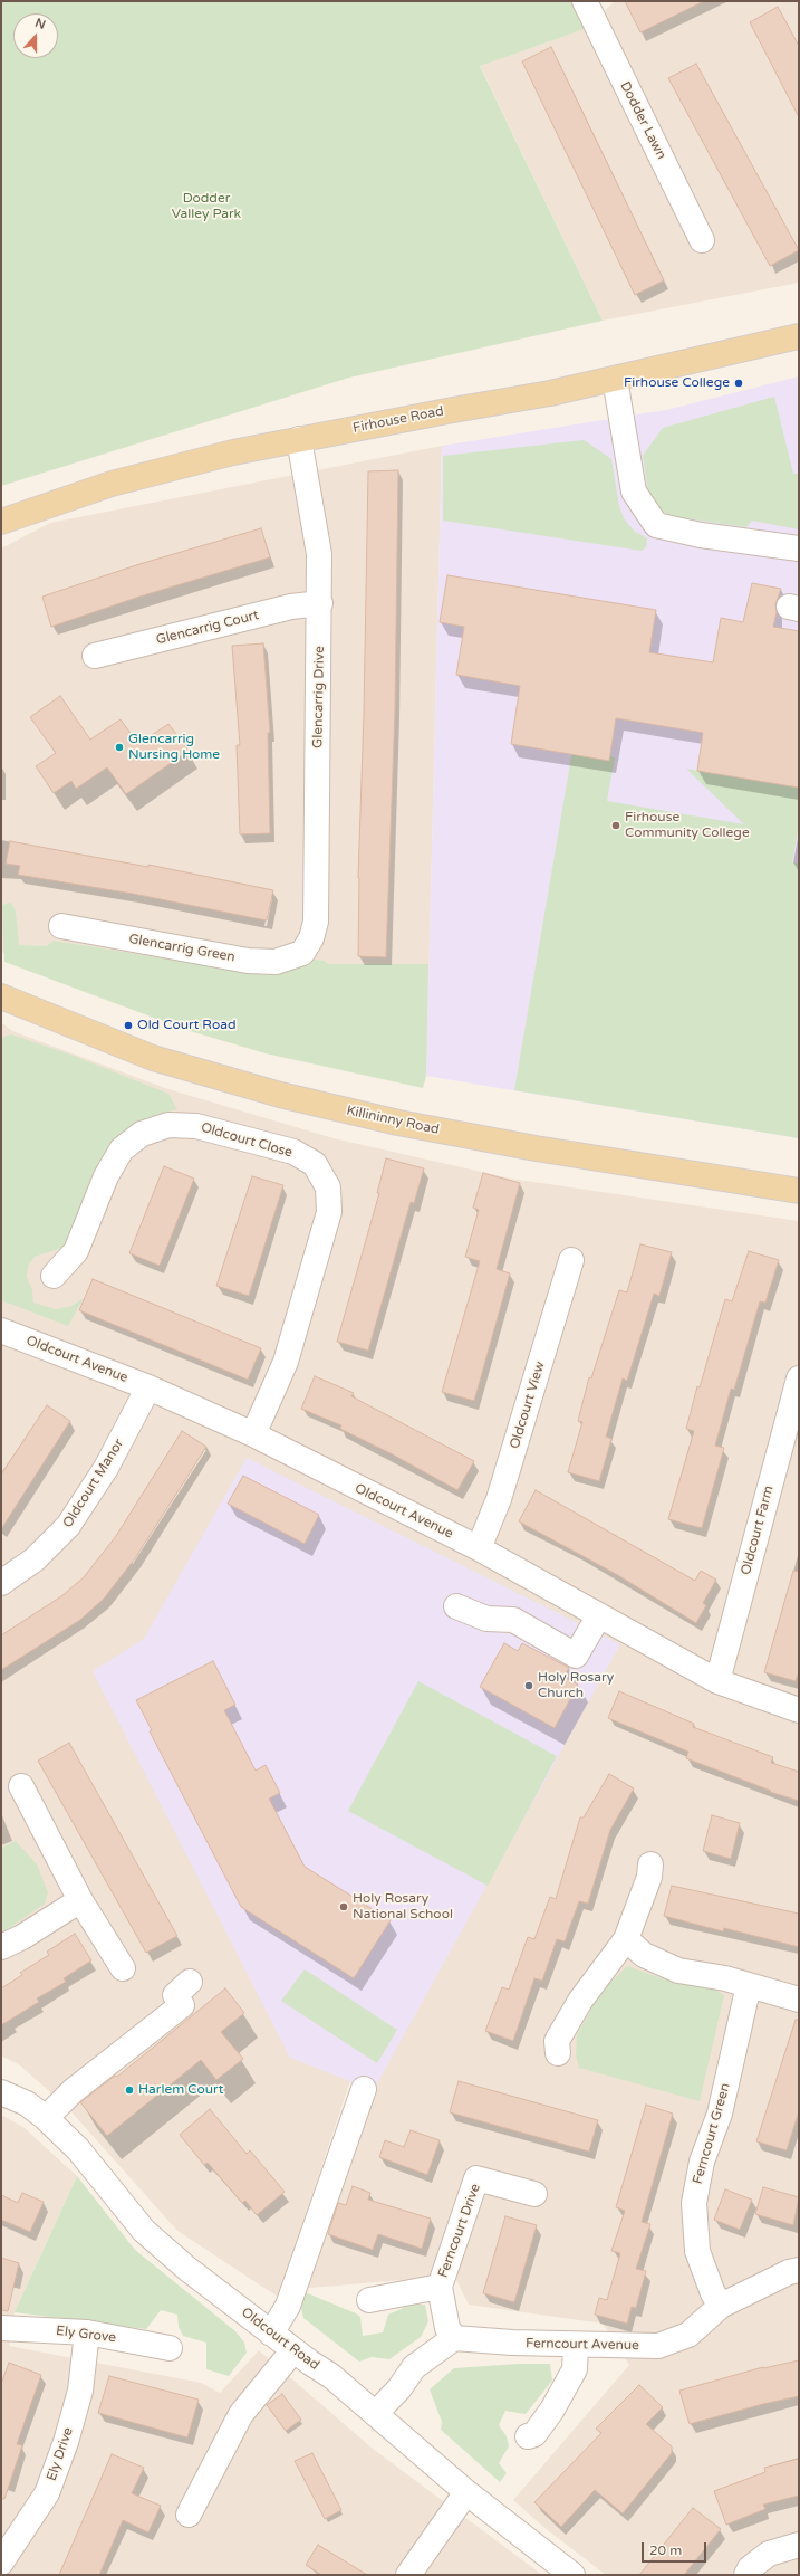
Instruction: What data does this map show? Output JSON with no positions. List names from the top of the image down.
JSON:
{
  "streets": {
    "main road": ["Firhouse Road", "Killininny Road"],
    "street": [
      "Dodder Lawn",
      "Glencarrig Court",
      "Glencarrig Drive",
      "Glencarrig Green",
      "Oldcourt Close",
      "Oldcourt Avenue",
      "Oldcourt View",
      "Oldcourt Manor",
      "Oldcourt Farm",
      "Ferncourt Green",
      "Ferncourt Drive",
      "Ely Grove",
      "Oldcourt Road",
      "Ferncourt Avenue",
      "Ely Drive"
    ]
  },
  "crossings": [
    ["Firhouse Road", "Glencarrig Drive"],
    ["Glencarrig Court", "Glencarrig Drive"],
    ["Glencarrig Drive", "Glencarrig Green"],
    ["Oldcourt Close", "Oldcourt Avenue"],
    ["Oldcourt Avenue", "Oldcourt View"],
    ["Oldcourt Avenue", "Oldcourt Manor"],
    ["Oldcourt Avenue", "Oldcourt Farm"],
    ["Ferncourt Green", "Ferncourt Avenue"],
    ["Ferncourt Drive", "Ferncourt Avenue"],
    ["Ely Grove", "Ely Drive"]
  ],
  "parks": ["Dodder Valley Park"],
  "places": [
    "Firhouse College",
    "Glencarrig Nursing Home",
    "Firhouse Community College",
    "Old Court Road",
    "Holy Rosary Church",
    "Holy Rosary National School",
    "Harlem Court"
  ],
  "scale_bar": "20 m",
  "north": "top"
}
